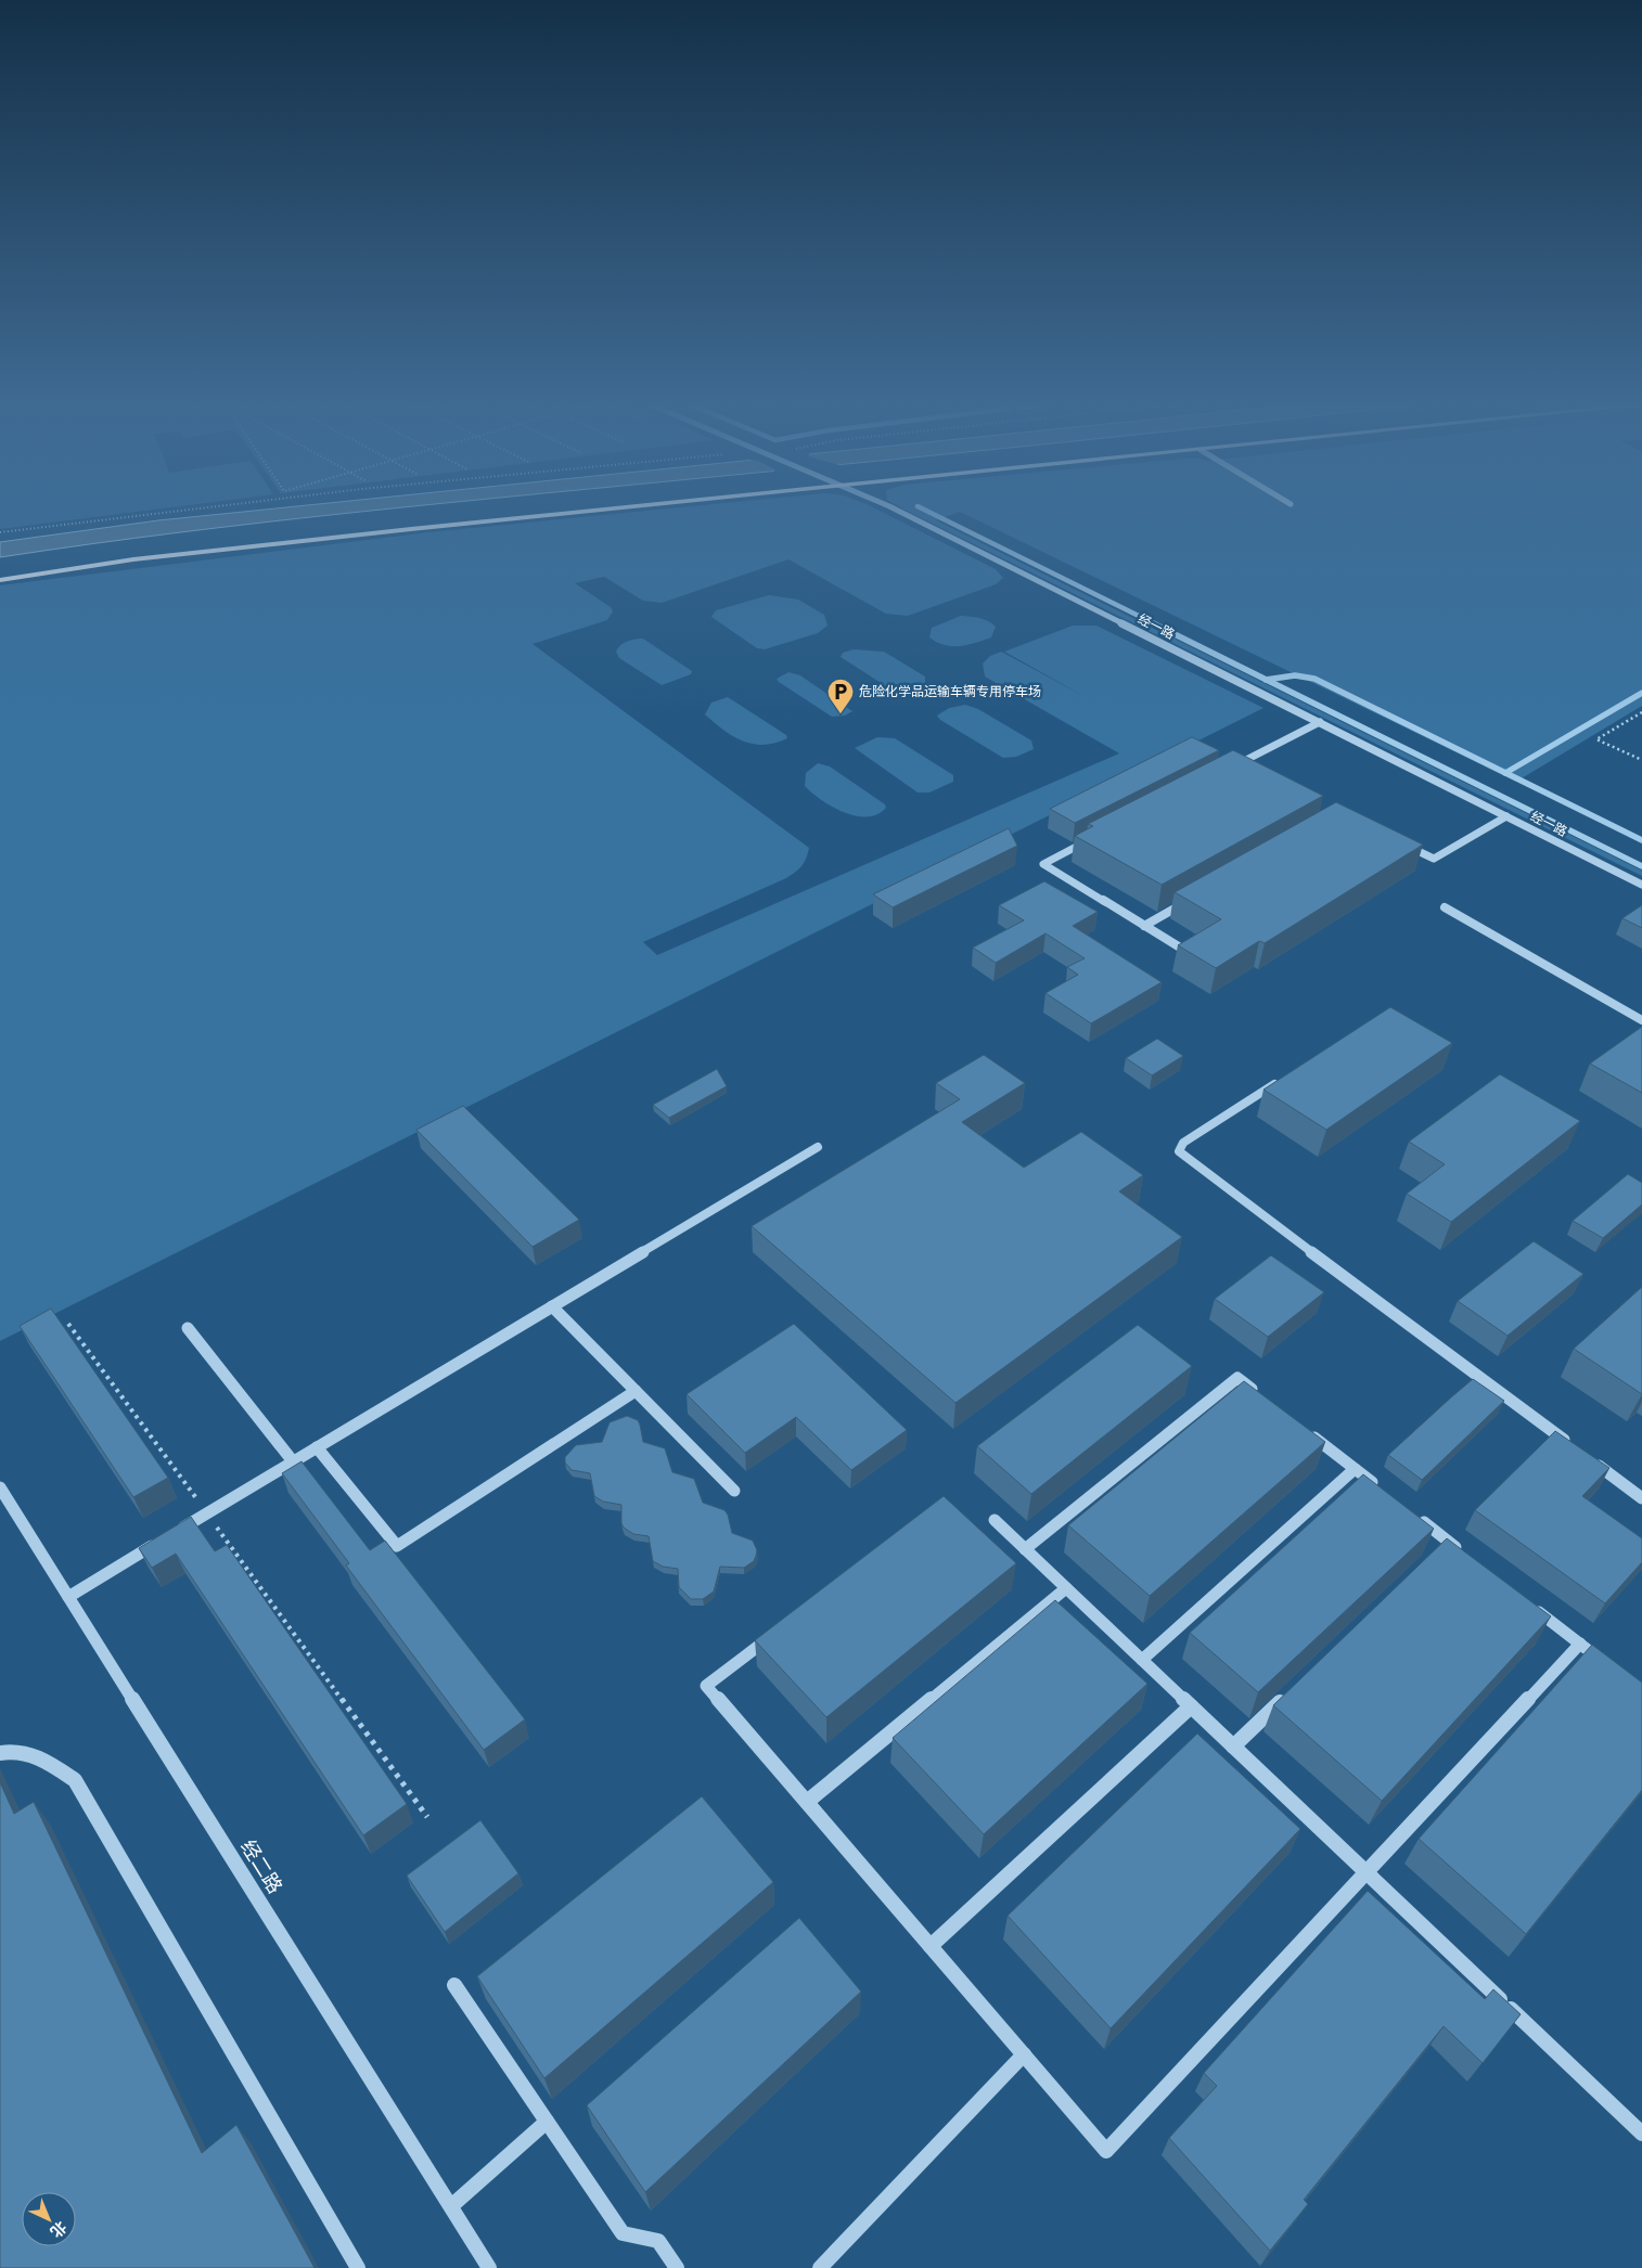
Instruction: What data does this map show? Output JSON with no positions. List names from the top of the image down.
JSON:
{
  "streets": {
    "street": ["经一路", "经二路"]
  },
  "places": {
    "parking": ["危险化学品运输车辆专用停车场"]
  },
  "north": "bottom right"
}
